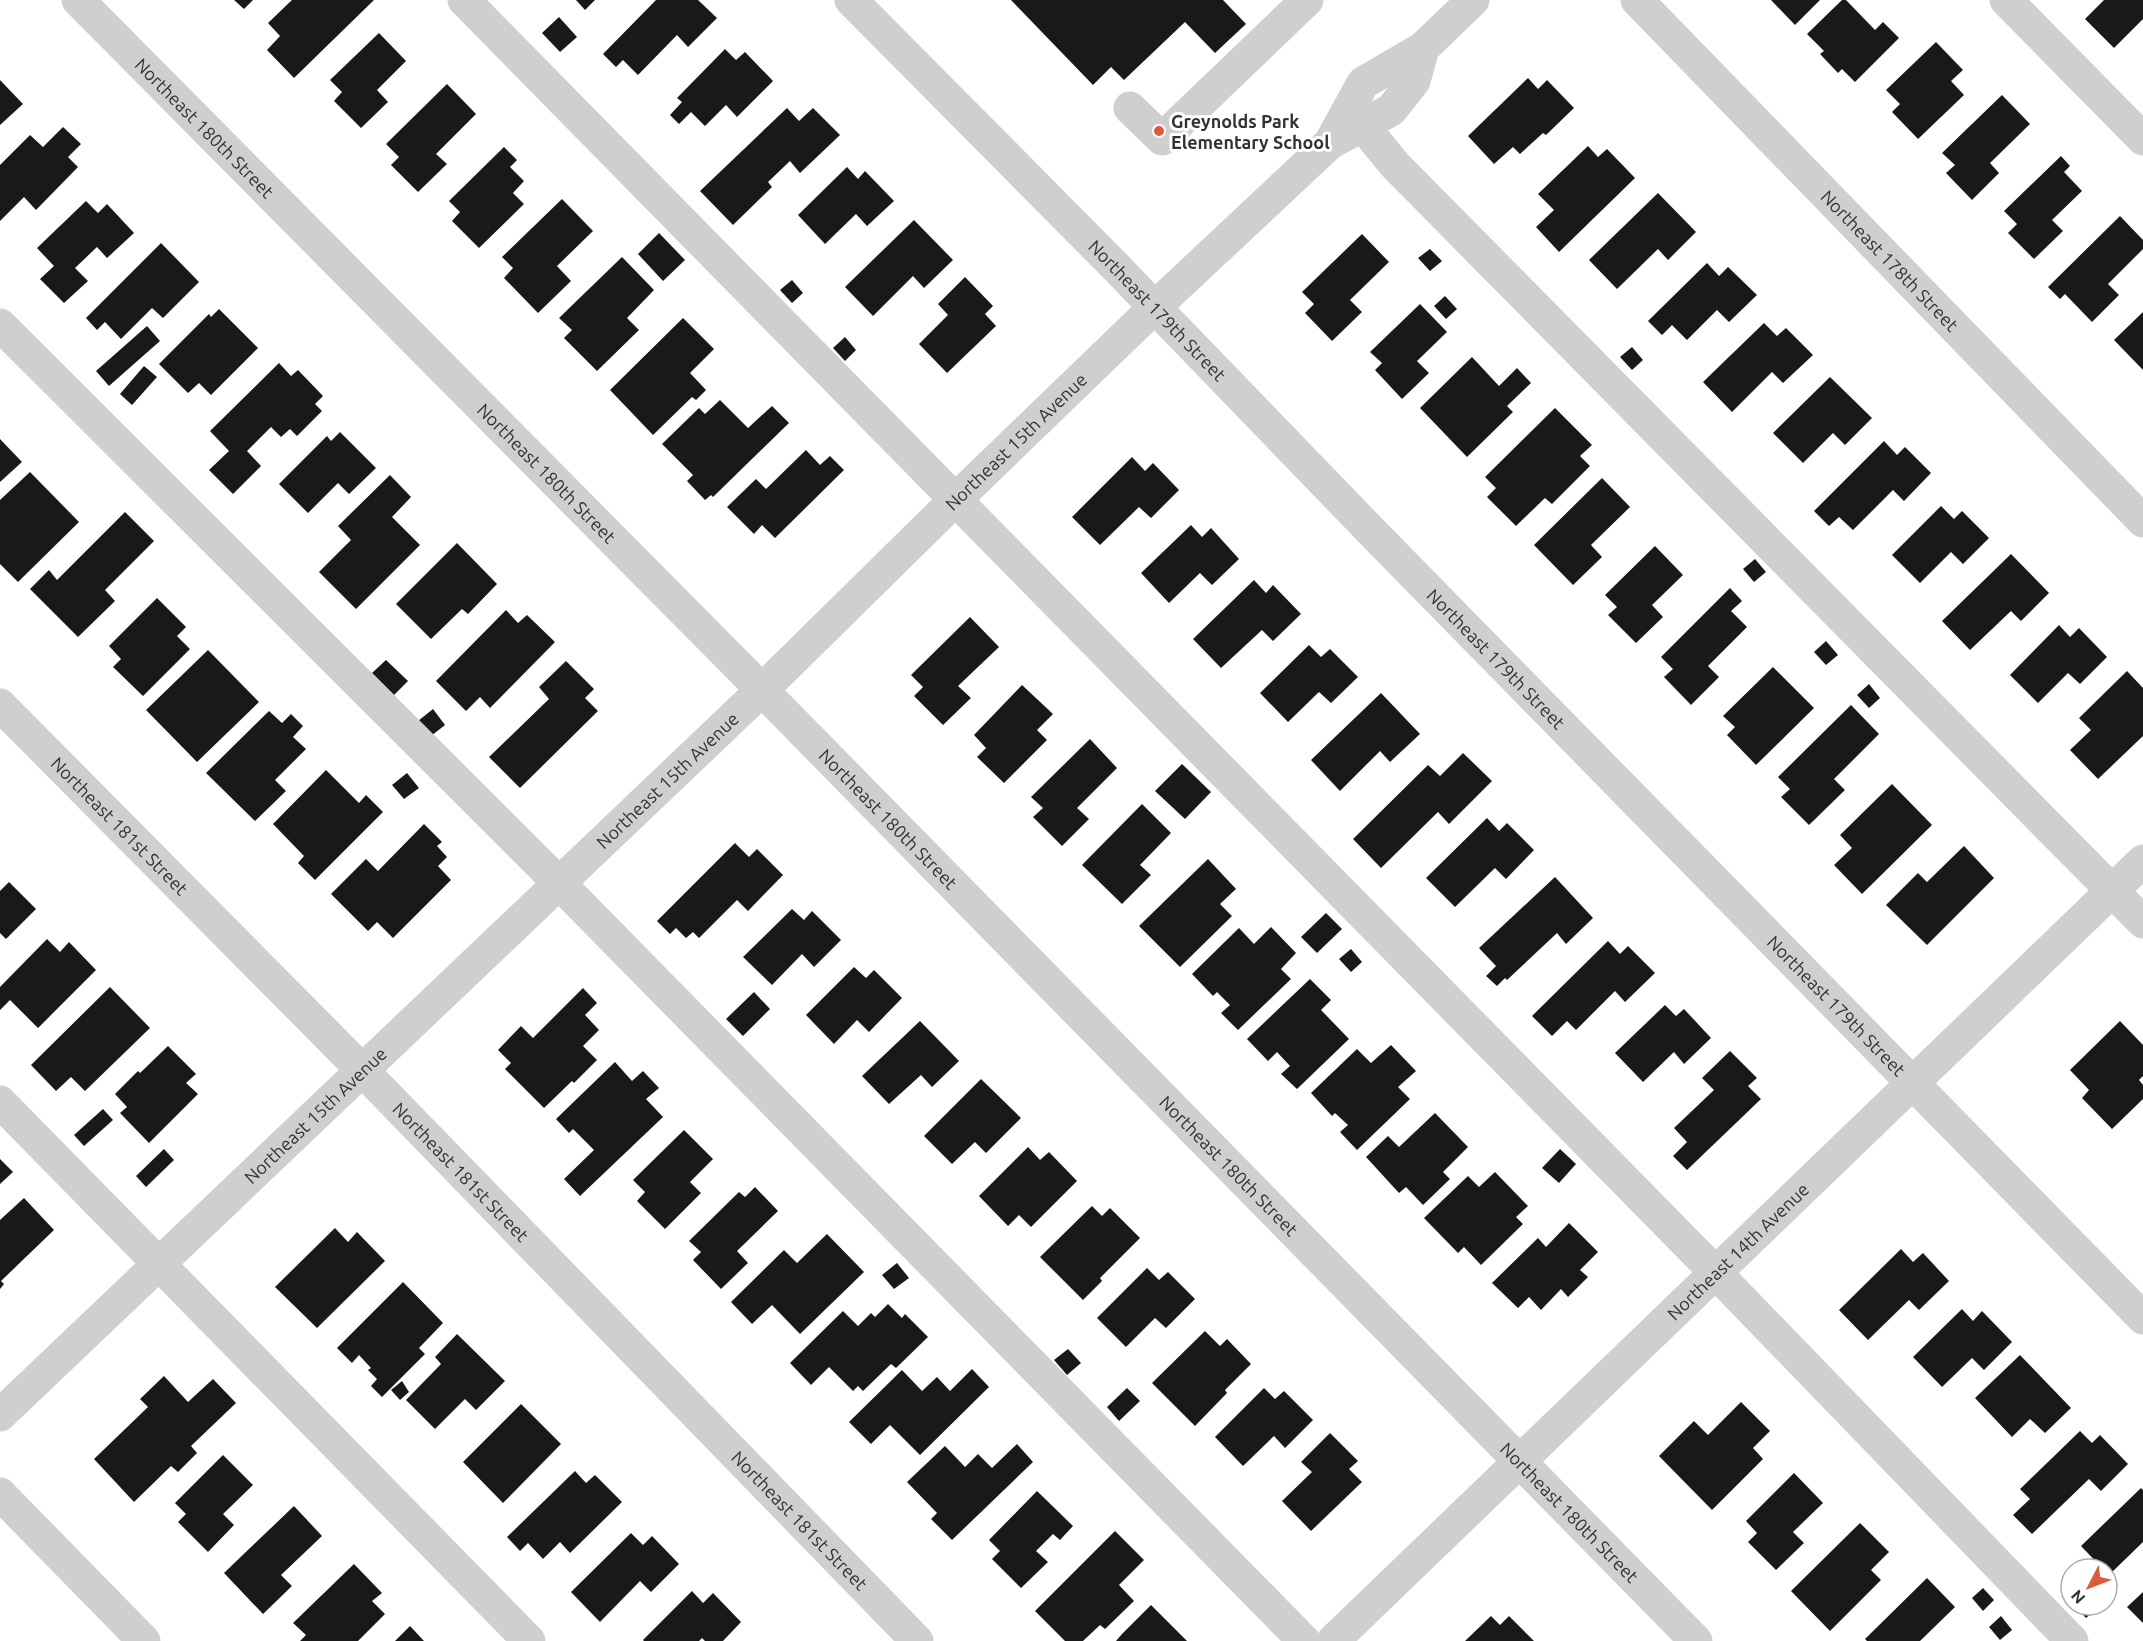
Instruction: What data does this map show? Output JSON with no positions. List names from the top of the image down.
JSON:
{
  "streets": {
    "street": [
      "Northeast 180th Street",
      "Northeast 178th Street",
      "Northeast 179th Street",
      "Northeast 15th Avenue",
      "Northeast 181st Street",
      "Northeast 14th Avenue"
    ]
  },
  "crossings": [
    ["Northeast 180th Street", "Northeast 15th Avenue"],
    ["Northeast 180th Street", "Northeast 14th Avenue"],
    ["Northeast 179th Street", "Northeast 15th Avenue"],
    ["Northeast 179th Street", "Northeast 14th Avenue"],
    ["Northeast 15th Avenue", "Northeast 181st Street"]
  ],
  "places": ["Greynolds Park Elementary School"],
  "north": "bottom left"
}
